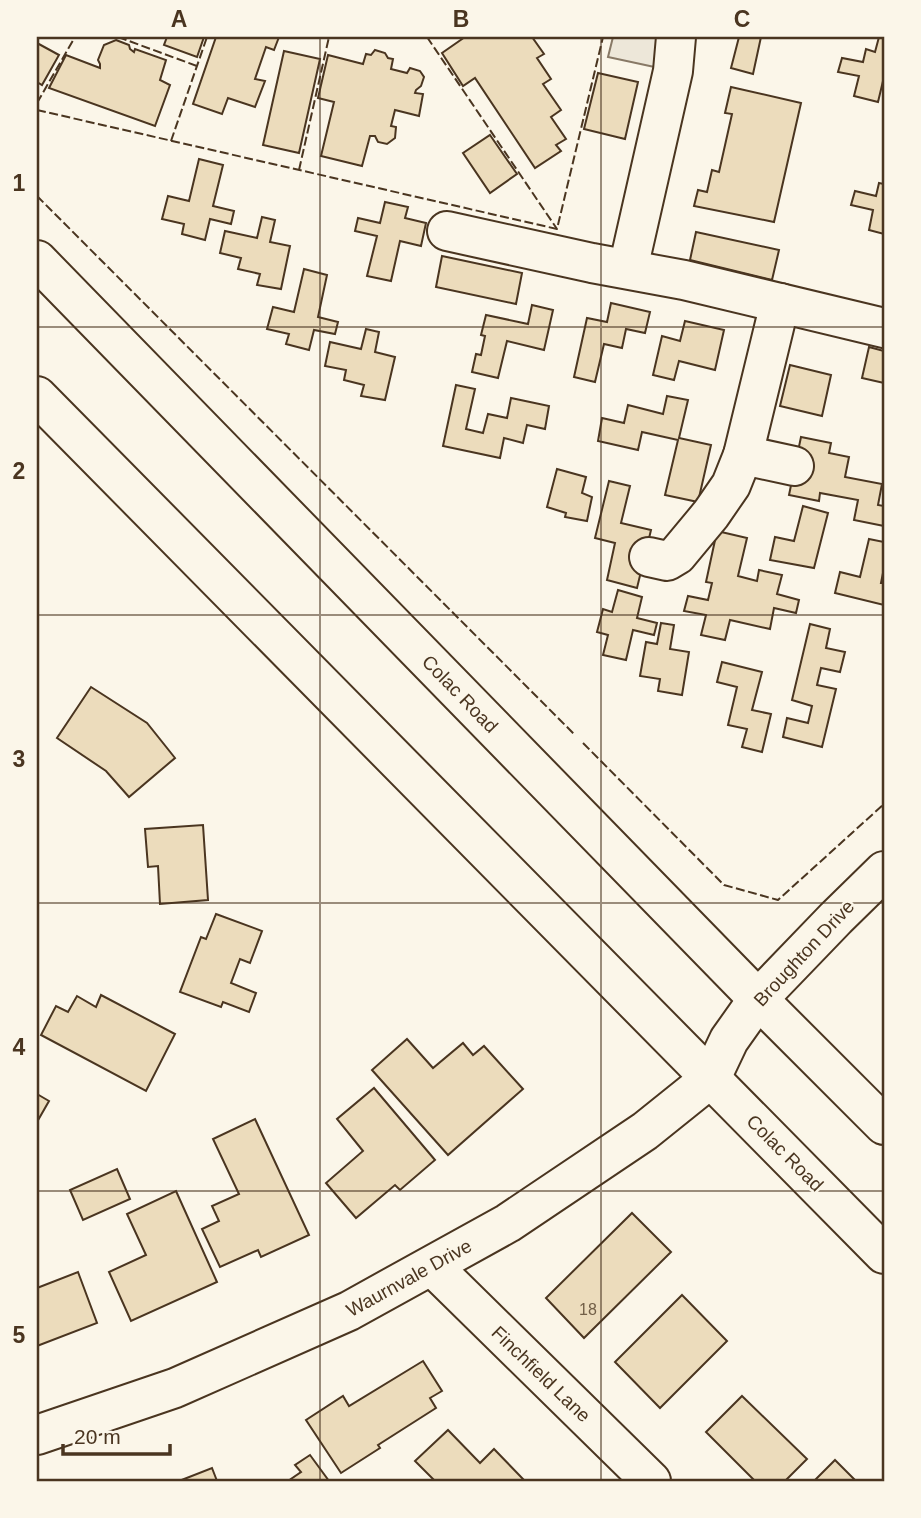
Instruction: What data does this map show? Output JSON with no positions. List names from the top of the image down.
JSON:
{
  "streets": {
    "main road": [
      "Colac Road",
      "Broughton Drive",
      "Waurnvale Drive",
      "Finchfield Lane"
    ]
  },
  "crossings": [
    ["Colac Road", "Broughton Drive"],
    ["Colac Road", "Waurnvale Drive"],
    ["Broughton Drive", "Waurnvale Drive"],
    ["Waurnvale Drive", "Finchfield Lane"]
  ],
  "house_numbers": ["18"],
  "scale_bar": "20 m",
  "grid": {
    "columns": ["A", "B", "C"],
    "rows": [
      "1",
      "2",
      "3",
      "4",
      "5"
    ]
  }
}
